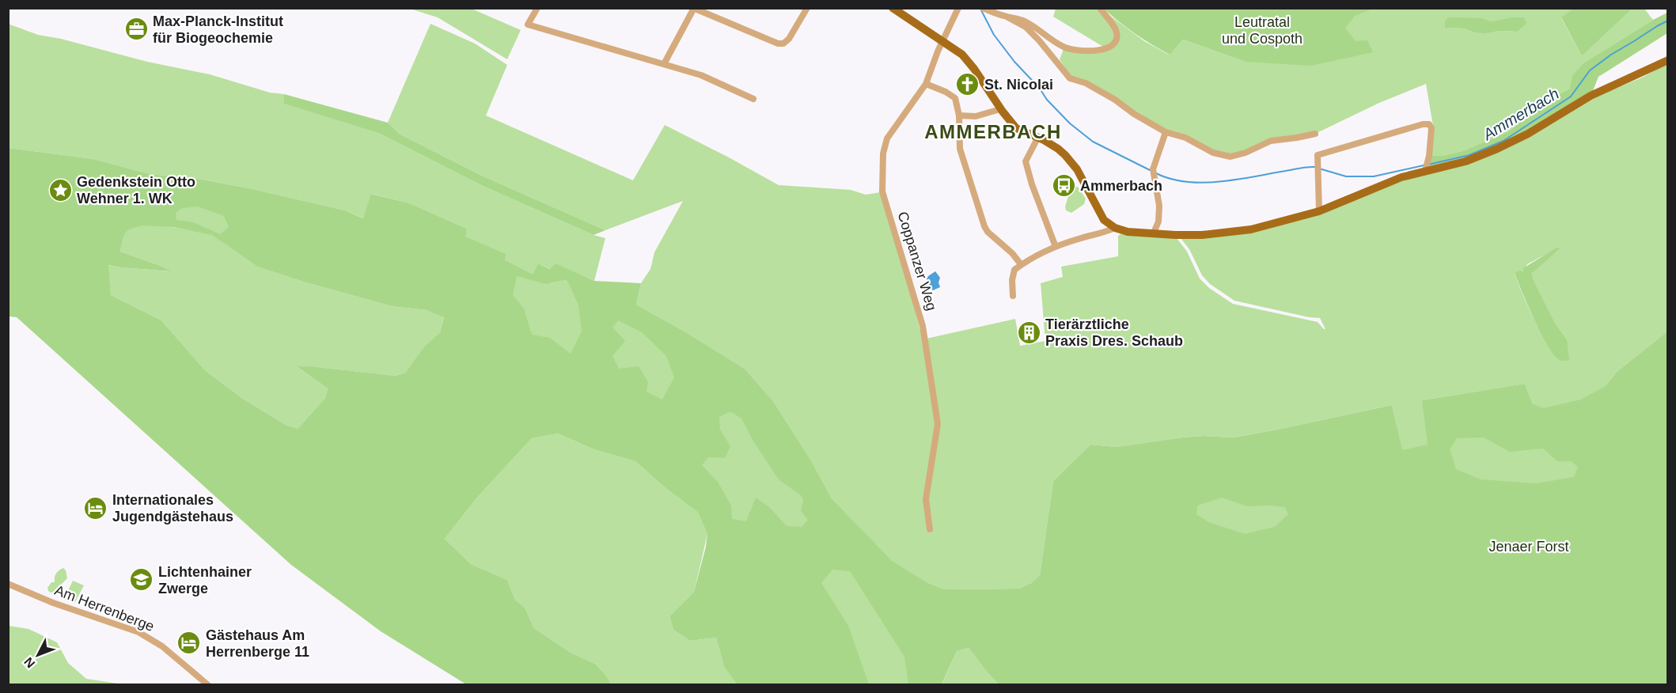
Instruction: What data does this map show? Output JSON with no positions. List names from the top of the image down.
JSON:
{
  "streets": {
    "street": ["Coppanzer Weg", "Am Herrenberge"]
  },
  "districts": ["AMMERBACH"],
  "water": ["Ammerbach"],
  "parks": ["Leutratal und Cospoth", "Jenaer Forst"],
  "places": {
    "office": ["Max-Planck-Institut für Biogeochemie"],
    "church": ["St. Nicolai"],
    "bus stop": ["Ammerbach"],
    "place": ["Gedenkstein Otto Wehner 1. WK"],
    "building": ["Tierärztliche Praxis Dres. Schaub"],
    "hotel": ["Internationales Jugendgästehaus", "Gästehaus Am Herrenberge 11"],
    "school or university": ["Lichtenhainer Zwerge"]
  },
  "north": "bottom left"
}
